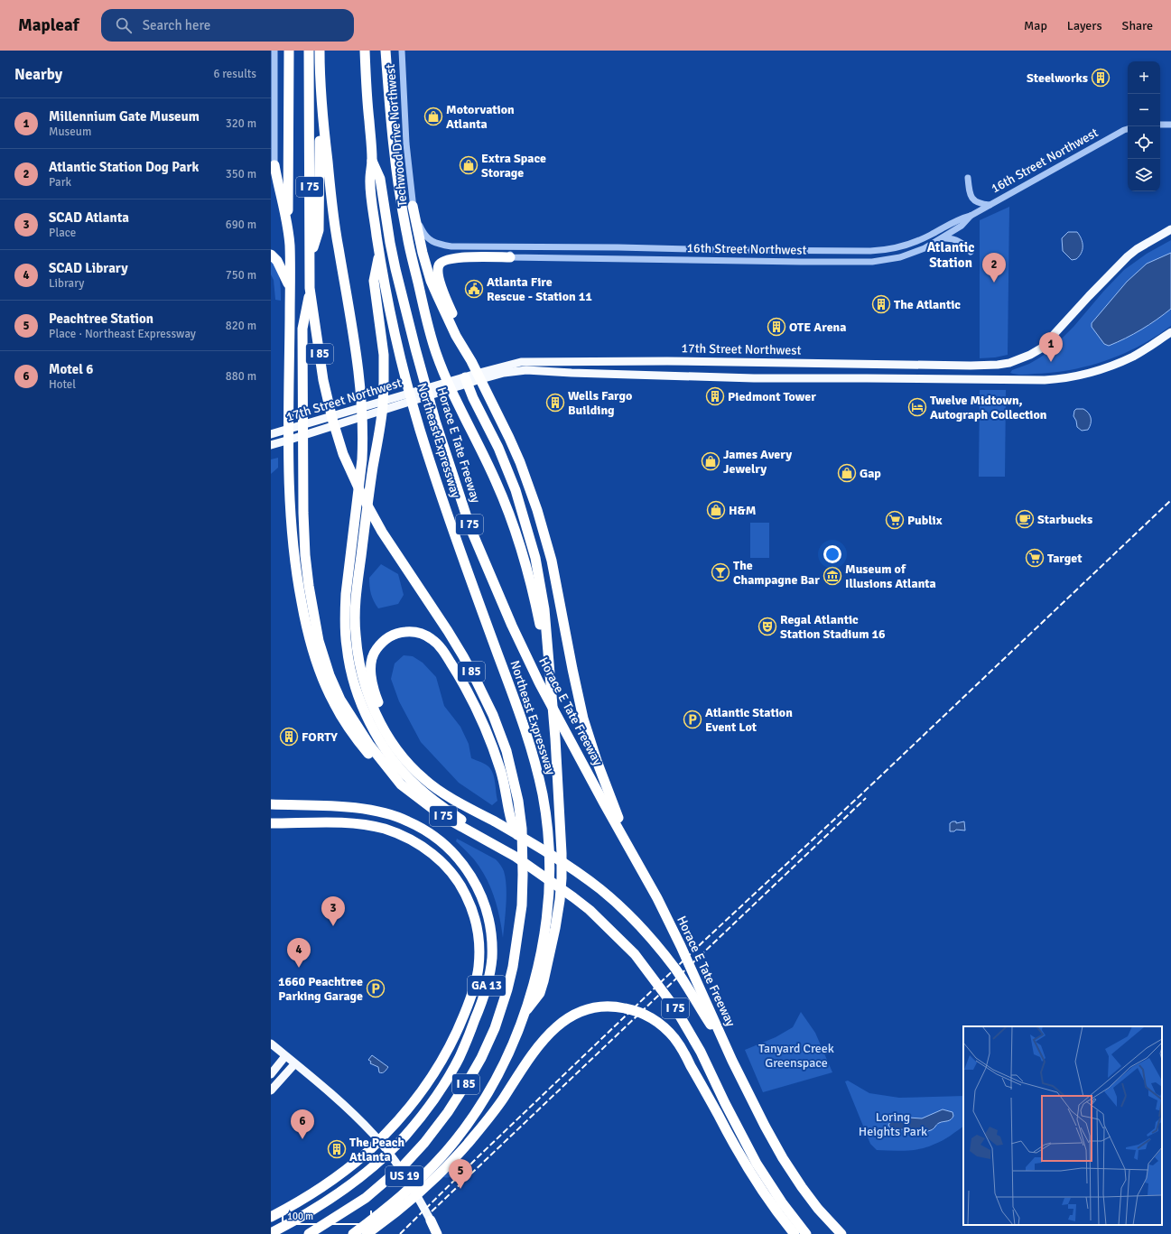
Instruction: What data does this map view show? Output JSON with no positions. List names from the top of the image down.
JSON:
{
  "streets": {
    "highway": [
      "I 75",
      "I 85",
      "Northeast Expressway",
      "Horace E Tate Freeway",
      "GA 13",
      "US 19"
    ],
    "main road": ["17th Street Northwest"],
    "street": ["Techwood Drive Northwest", "16th Street Northwest"]
  },
  "crossings": [
    ["Techwood Drive Northwest", "16th Street Northwest"],
    ["I 75", "I 85"],
    ["I 75", "Northeast Expressway"],
    ["I 75", "Horace E Tate Freeway"],
    ["Northeast Expressway", "Horace E Tate Freeway"]
  ],
  "districts": ["Atlantic Station"],
  "parks": ["Tanyard Creek Greenspace", "Loring Heights Park"],
  "places": {
    "building": [
      "Steelworks",
      "The Atlantic",
      "OTE Arena",
      "Piedmont Tower",
      "Wells Fargo Building",
      "FORTY",
      "The Peach Atlanta"
    ],
    "shop": [
      "Motorvation Atlanta",
      "Extra Space Storage",
      "James Avery Jewelry",
      "Gap",
      "H&M"
    ],
    "public building": ["Atlanta Fire Rescue - Station 11"],
    "hotel": ["Twelve Midtown, Autograph Collection"],
    "cafe": ["Starbucks"],
    "supermarket": ["Publix", "Target"],
    "bar": ["The Champagne Bar"],
    "museum": ["Museum of Illusions Atlanta"],
    "theatre": ["Regal Atlantic Station Stadium 16"],
    "parking": ["Atlantic Station Event Lot", "1660 Peachtree Parking Garage"]
  },
  "scale_bar": "100 m",
  "page": {
    "header": "Mapleaf",
    "search": "Search here",
    "nav": ["Map", "Layers", "Share"],
    "heading": ["Nearby", "6 results"],
    "map_buttons": ["+", "−"],
    "list": [
      {
        "mark": "1",
        "name": "Millennium Gate Museum",
        "note": "Museum",
        "value": "320 m"
      },
      {
        "mark": "2",
        "name": "Atlantic Station Dog Park",
        "note": "Park",
        "value": "350 m"
      },
      {
        "mark": "3",
        "name": "SCAD Atlanta",
        "note": "Place",
        "value": "690 m"
      },
      {
        "mark": "4",
        "name": "SCAD Library",
        "note": "Library",
        "value": "750 m"
      },
      {
        "mark": "5",
        "name": "Peachtree Station",
        "note": "Place · Northeast Expressway",
        "value": "820 m"
      },
      {
        "mark": "6",
        "name": "Motel 6",
        "note": "Hotel",
        "value": "880 m"
      }
    ],
    "pins": [
      "2",
      "1",
      "3",
      "4",
      "6",
      "5"
    ],
    "scale": "100 m"
  }
}
